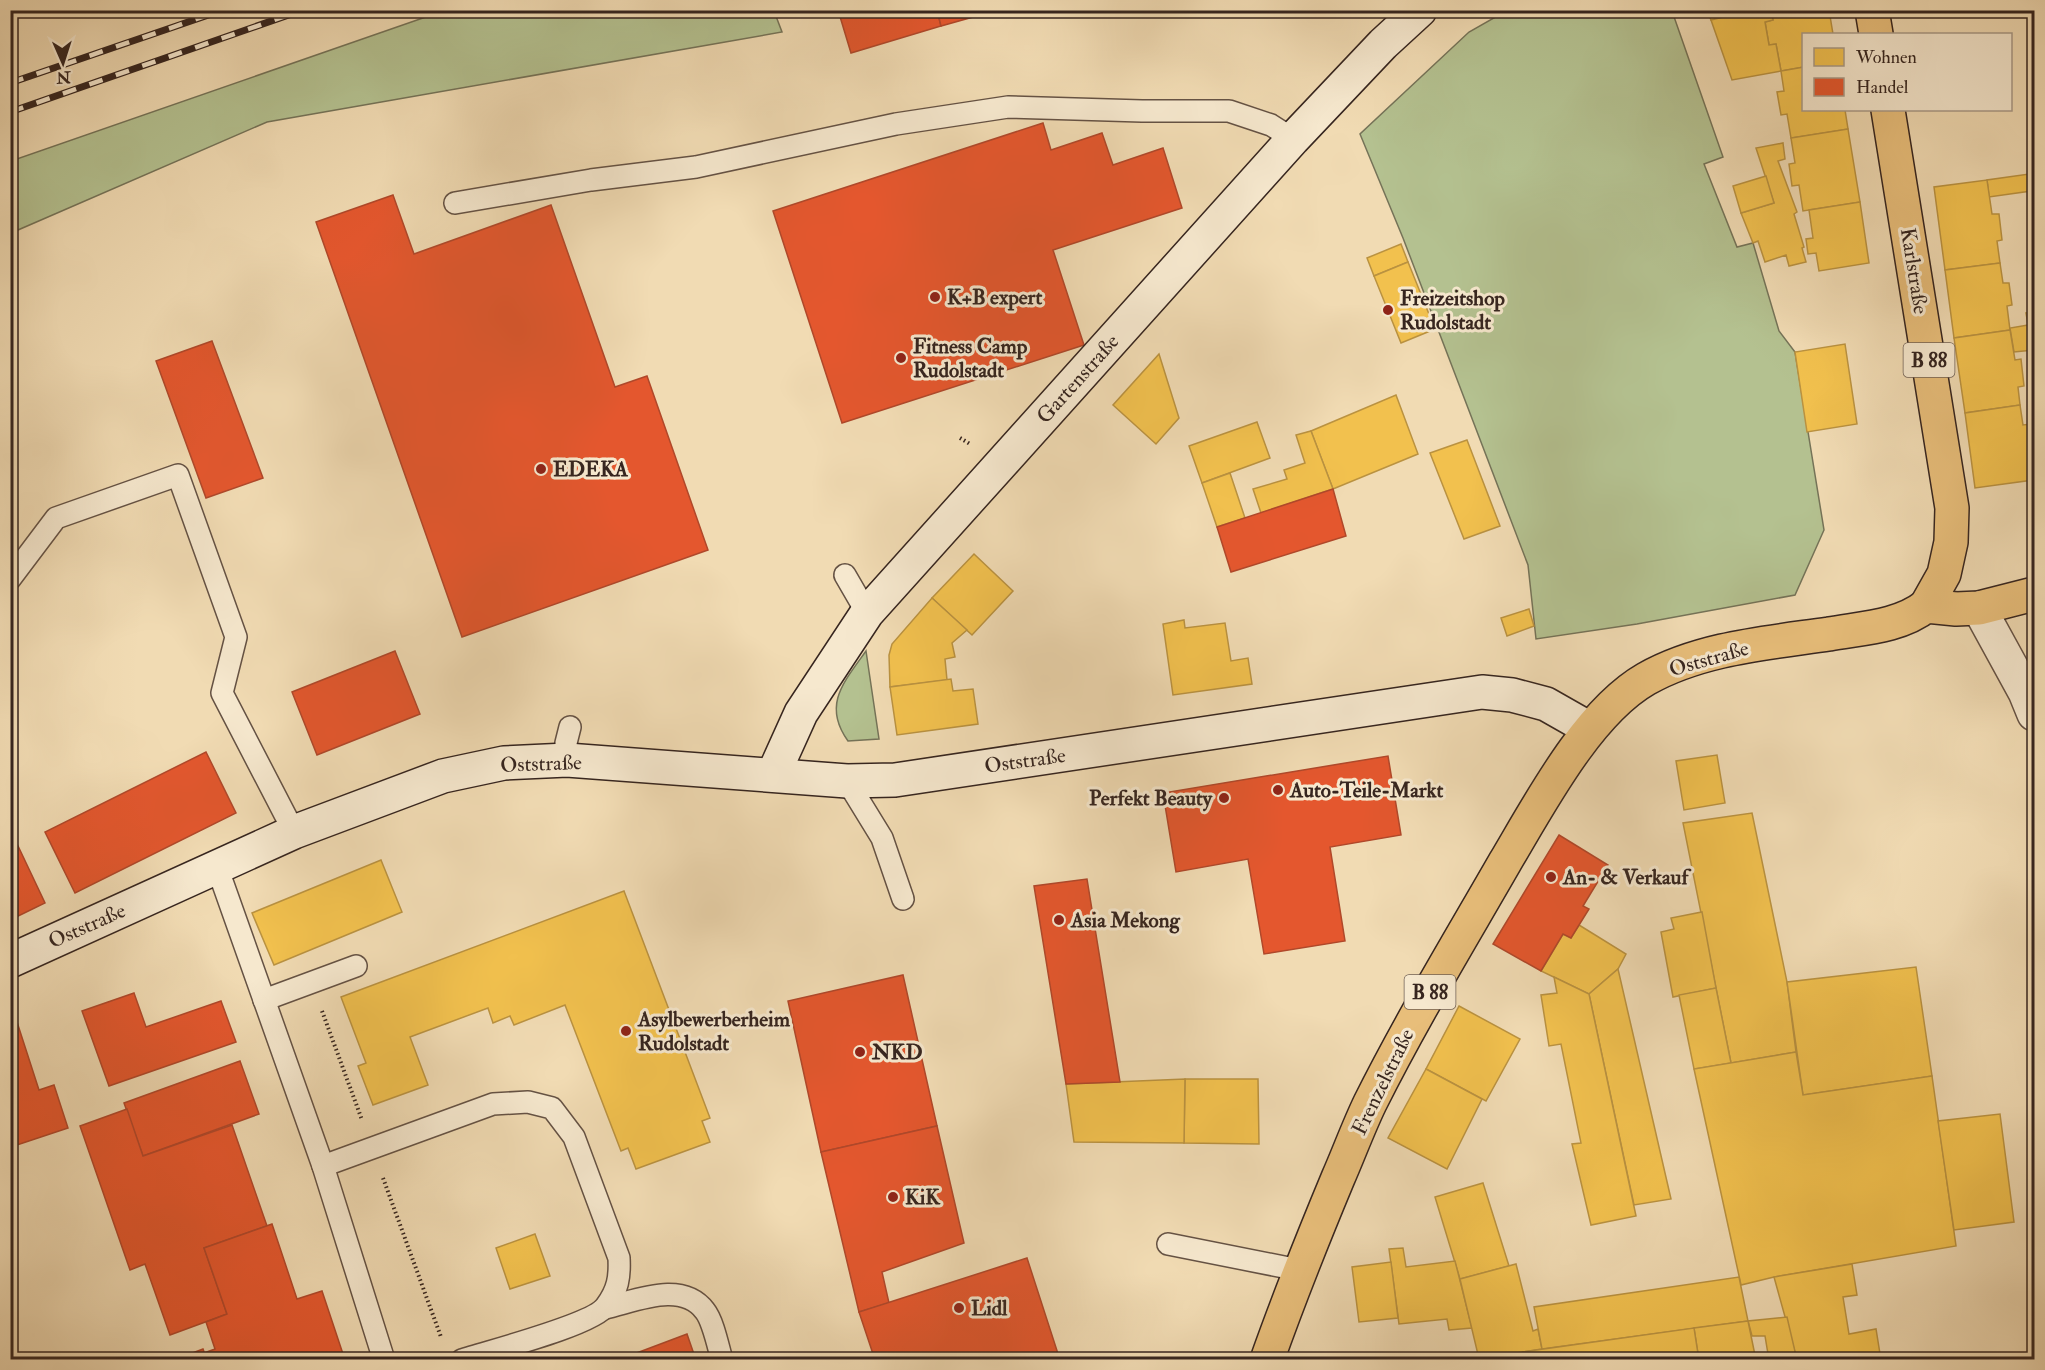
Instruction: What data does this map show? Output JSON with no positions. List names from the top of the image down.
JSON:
{
  "streets": {
    "main road": [
      "Karlstraße",
      "B 88",
      "Gartenstraße",
      "Oststraße",
      "Frenzelstraße"
    ]
  },
  "crossings": [
    ["Karlstraße", "Oststraße"],
    ["Gartenstraße", "Oststraße"],
    ["Oststraße", "Frenzelstraße"]
  ],
  "places": [
    "K+B expert",
    "Freizeitshop Rudolstadt",
    "Fitness Camp Rudolstadt",
    "EDEKA",
    "Auto-Teile-Markt",
    "Perfekt Beauty",
    "An- & Verkauf",
    "Asia Mekong",
    "Asylbewerberheim Rudolstadt",
    "NKD",
    "KiK",
    "Lidl"
  ],
  "legend": ["Wohnen", "Handel"],
  "north": "bottom"
}
